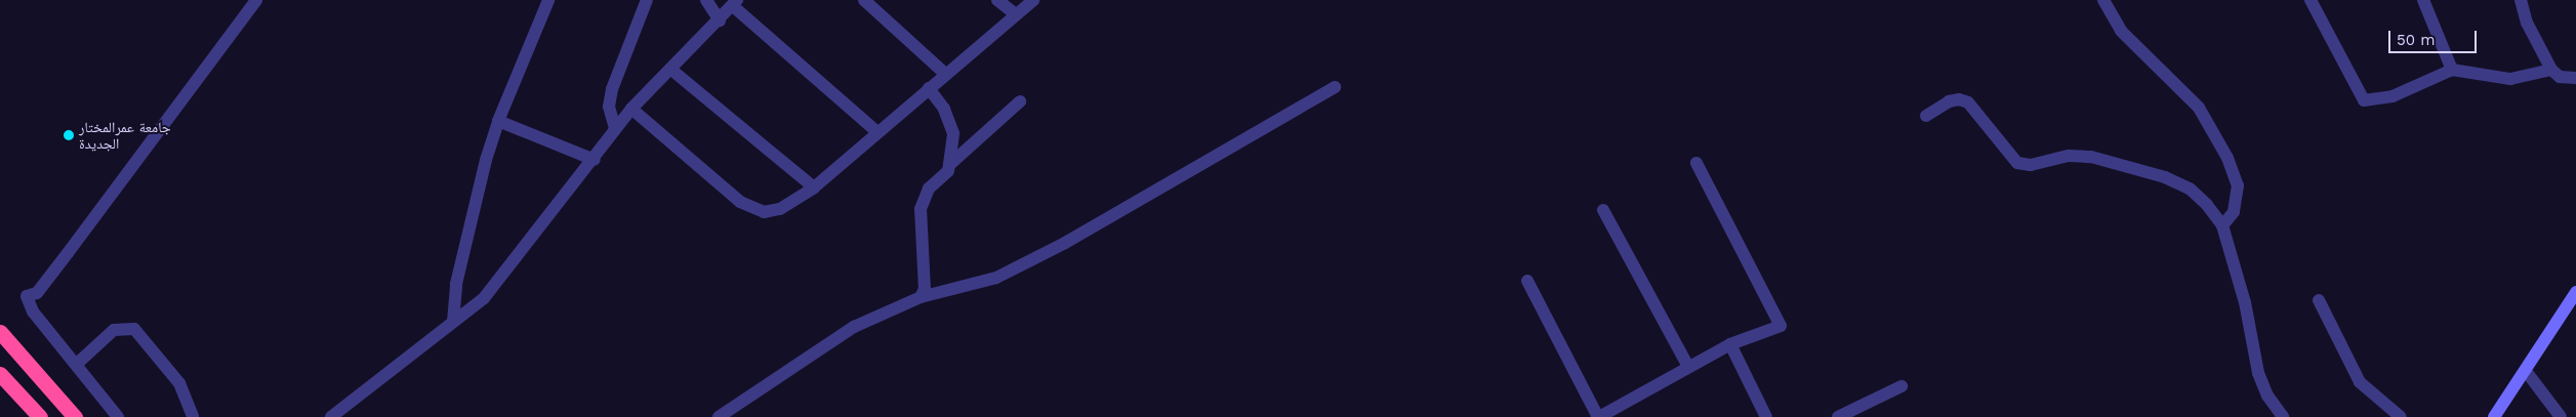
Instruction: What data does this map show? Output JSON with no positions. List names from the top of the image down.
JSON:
{
  "places": ["جامعة عمرالمختار الجديدة"],
  "scale_bar": "50 m"
}
